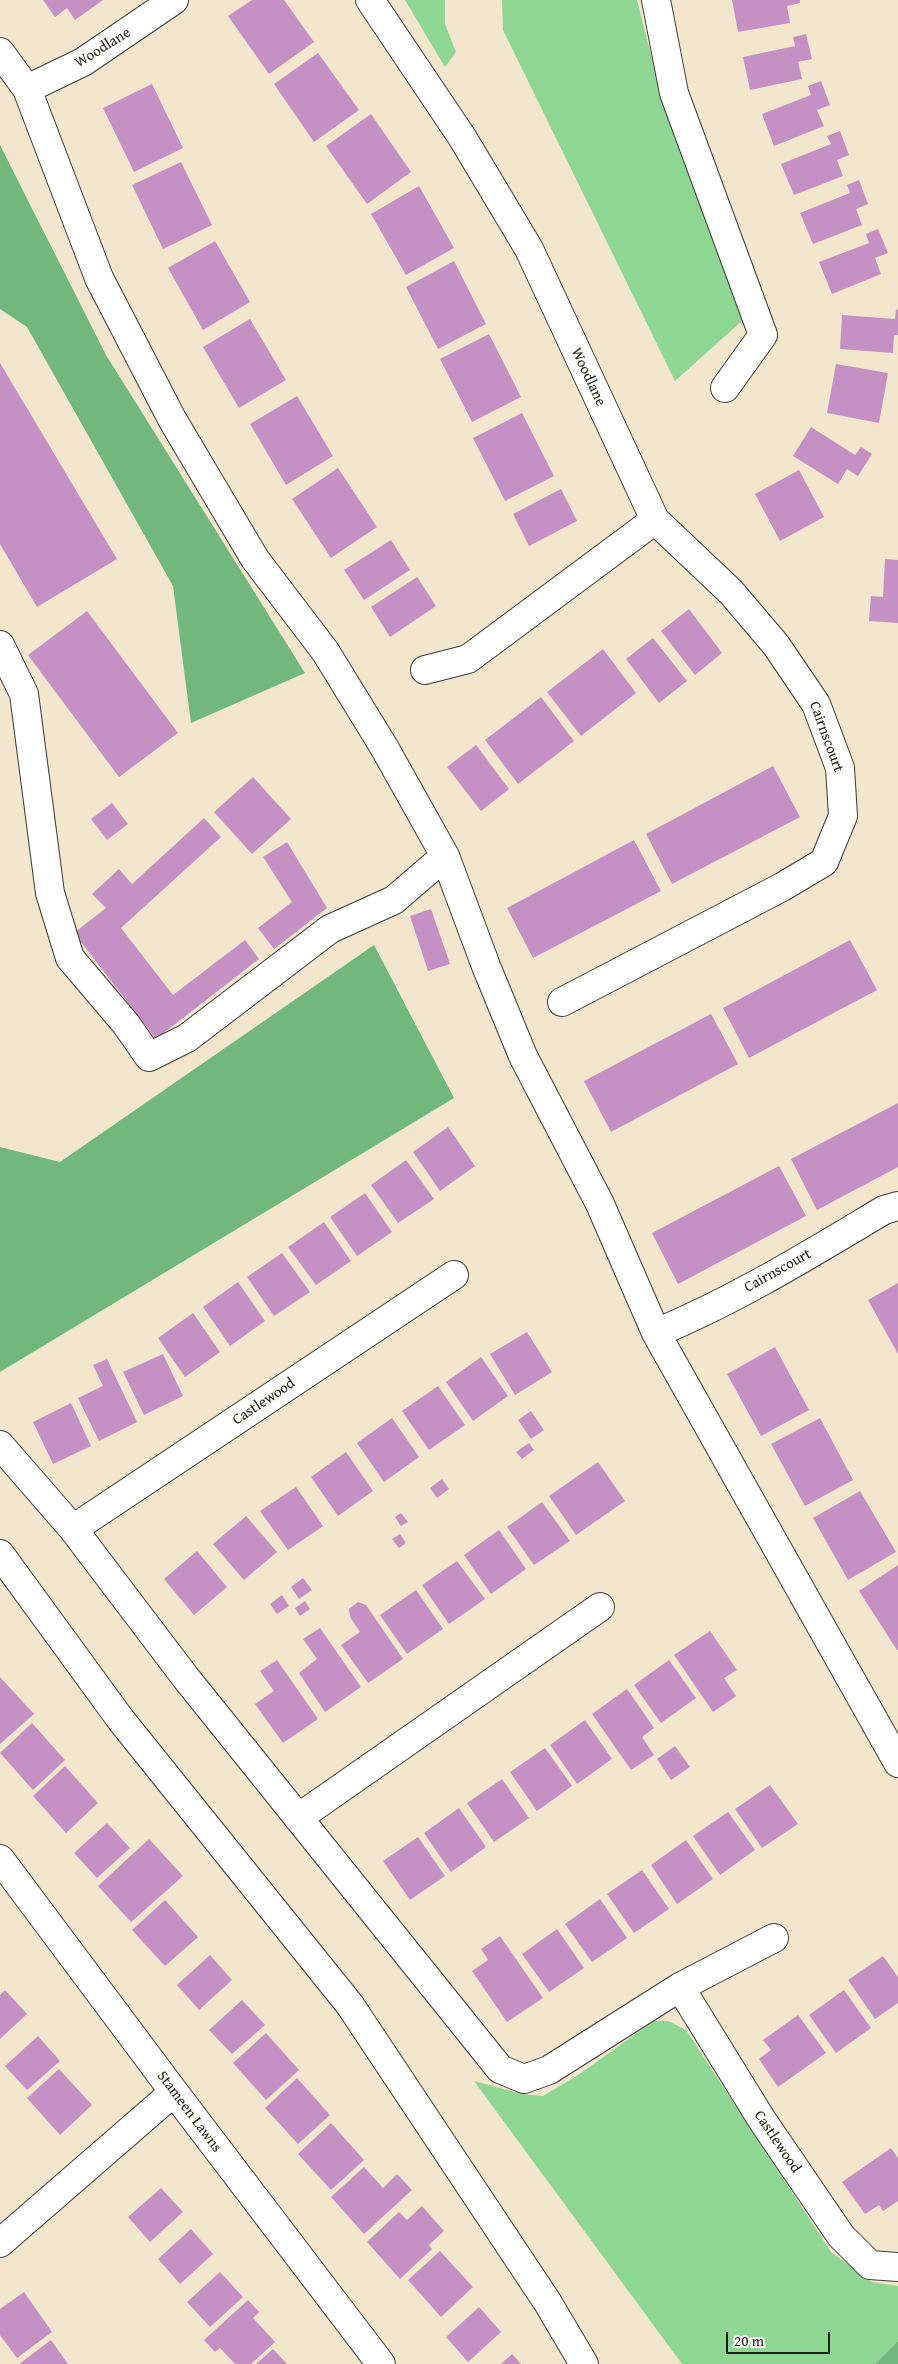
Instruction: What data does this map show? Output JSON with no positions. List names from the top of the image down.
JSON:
{
  "streets": {
    "street": [
      "Woodlane",
      "Cairnscourt",
      "Castlewood",
      "Stameen Lawns"
    ]
  },
  "crossings": [
    ["Woodlane", "Cairnscourt"]
  ],
  "scale_bar": "20 m"
}
